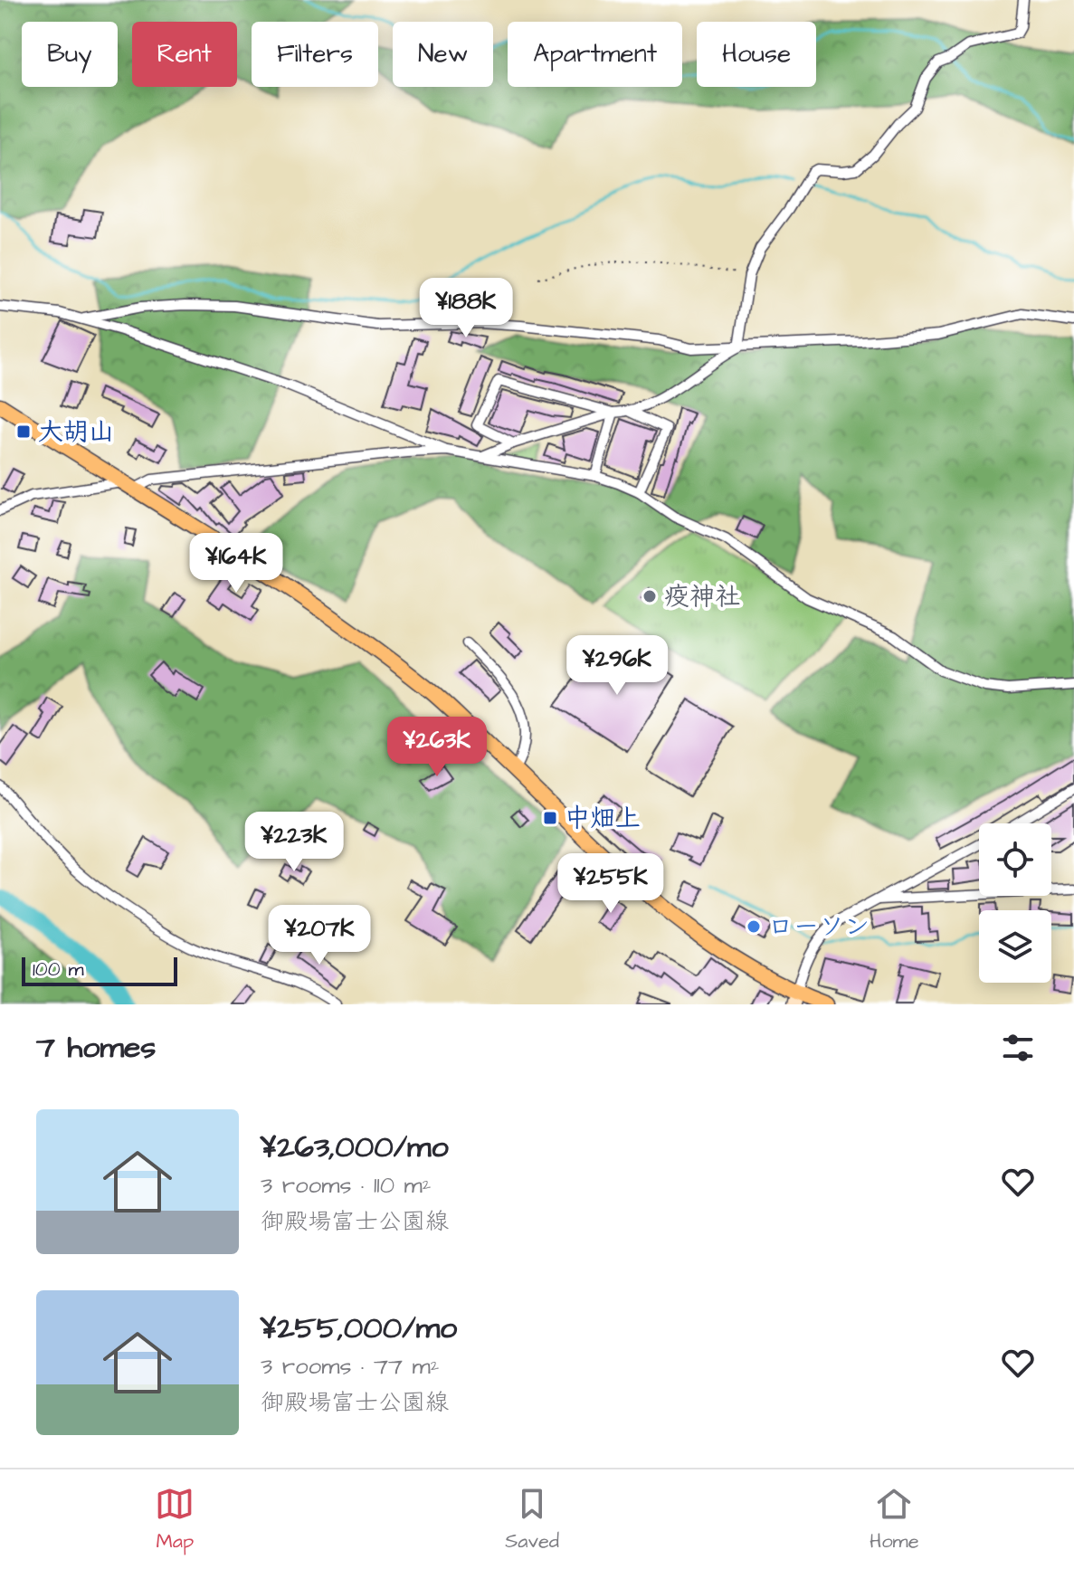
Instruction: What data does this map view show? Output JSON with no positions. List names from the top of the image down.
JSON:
{
  "places": {
    "transit": ["大胡山", "中畑上"],
    "other": ["疫神社", "ローソン"]
  },
  "scale_bar": "100 m",
  "page": {
    "chip": [
      "Buy",
      "Rent",
      "Filters",
      "New",
      "Apartment",
      "House"
    ],
    "price": [
      "¥188K",
      "¥164K",
      "¥296K",
      "¥263K",
      "¥223K",
      "¥255K",
      "¥207K"
    ],
    "scale": "100 m",
    "heading": "7 homes",
    "list": [
      {
        "name": "¥263,000/mo",
        "note": "3 rooms · 110 m² · 御殿場富士公園線"
      },
      {
        "name": "¥255,000/mo",
        "note": "3 rooms · 77 m² · 御殿場富士公園線"
      }
    ],
    "tabs": ["Map", "Saved", "Home"]
  }
}
